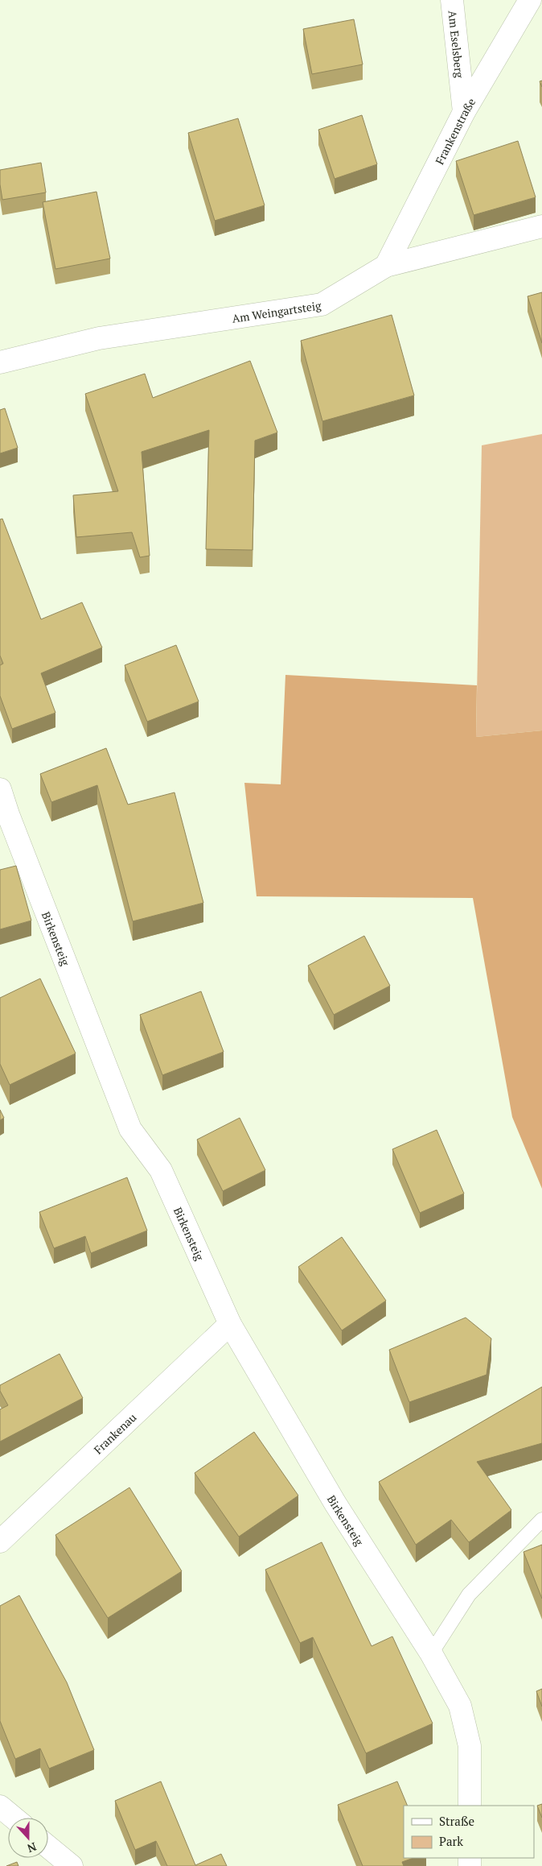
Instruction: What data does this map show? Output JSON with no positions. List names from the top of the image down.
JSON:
{
  "streets": {
    "street": [
      "Am Eselsberg",
      "Frankenstraße",
      "Am Weingartsteig",
      "Birkensteig",
      "Frankenau"
    ]
  },
  "crossings": [
    ["Am Eselsberg", "Frankenstraße"],
    ["Frankenstraße", "Am Weingartsteig"],
    ["Birkensteig", "Frankenau"]
  ],
  "legend": ["Straße", "Park"],
  "north": "bottom"
}
